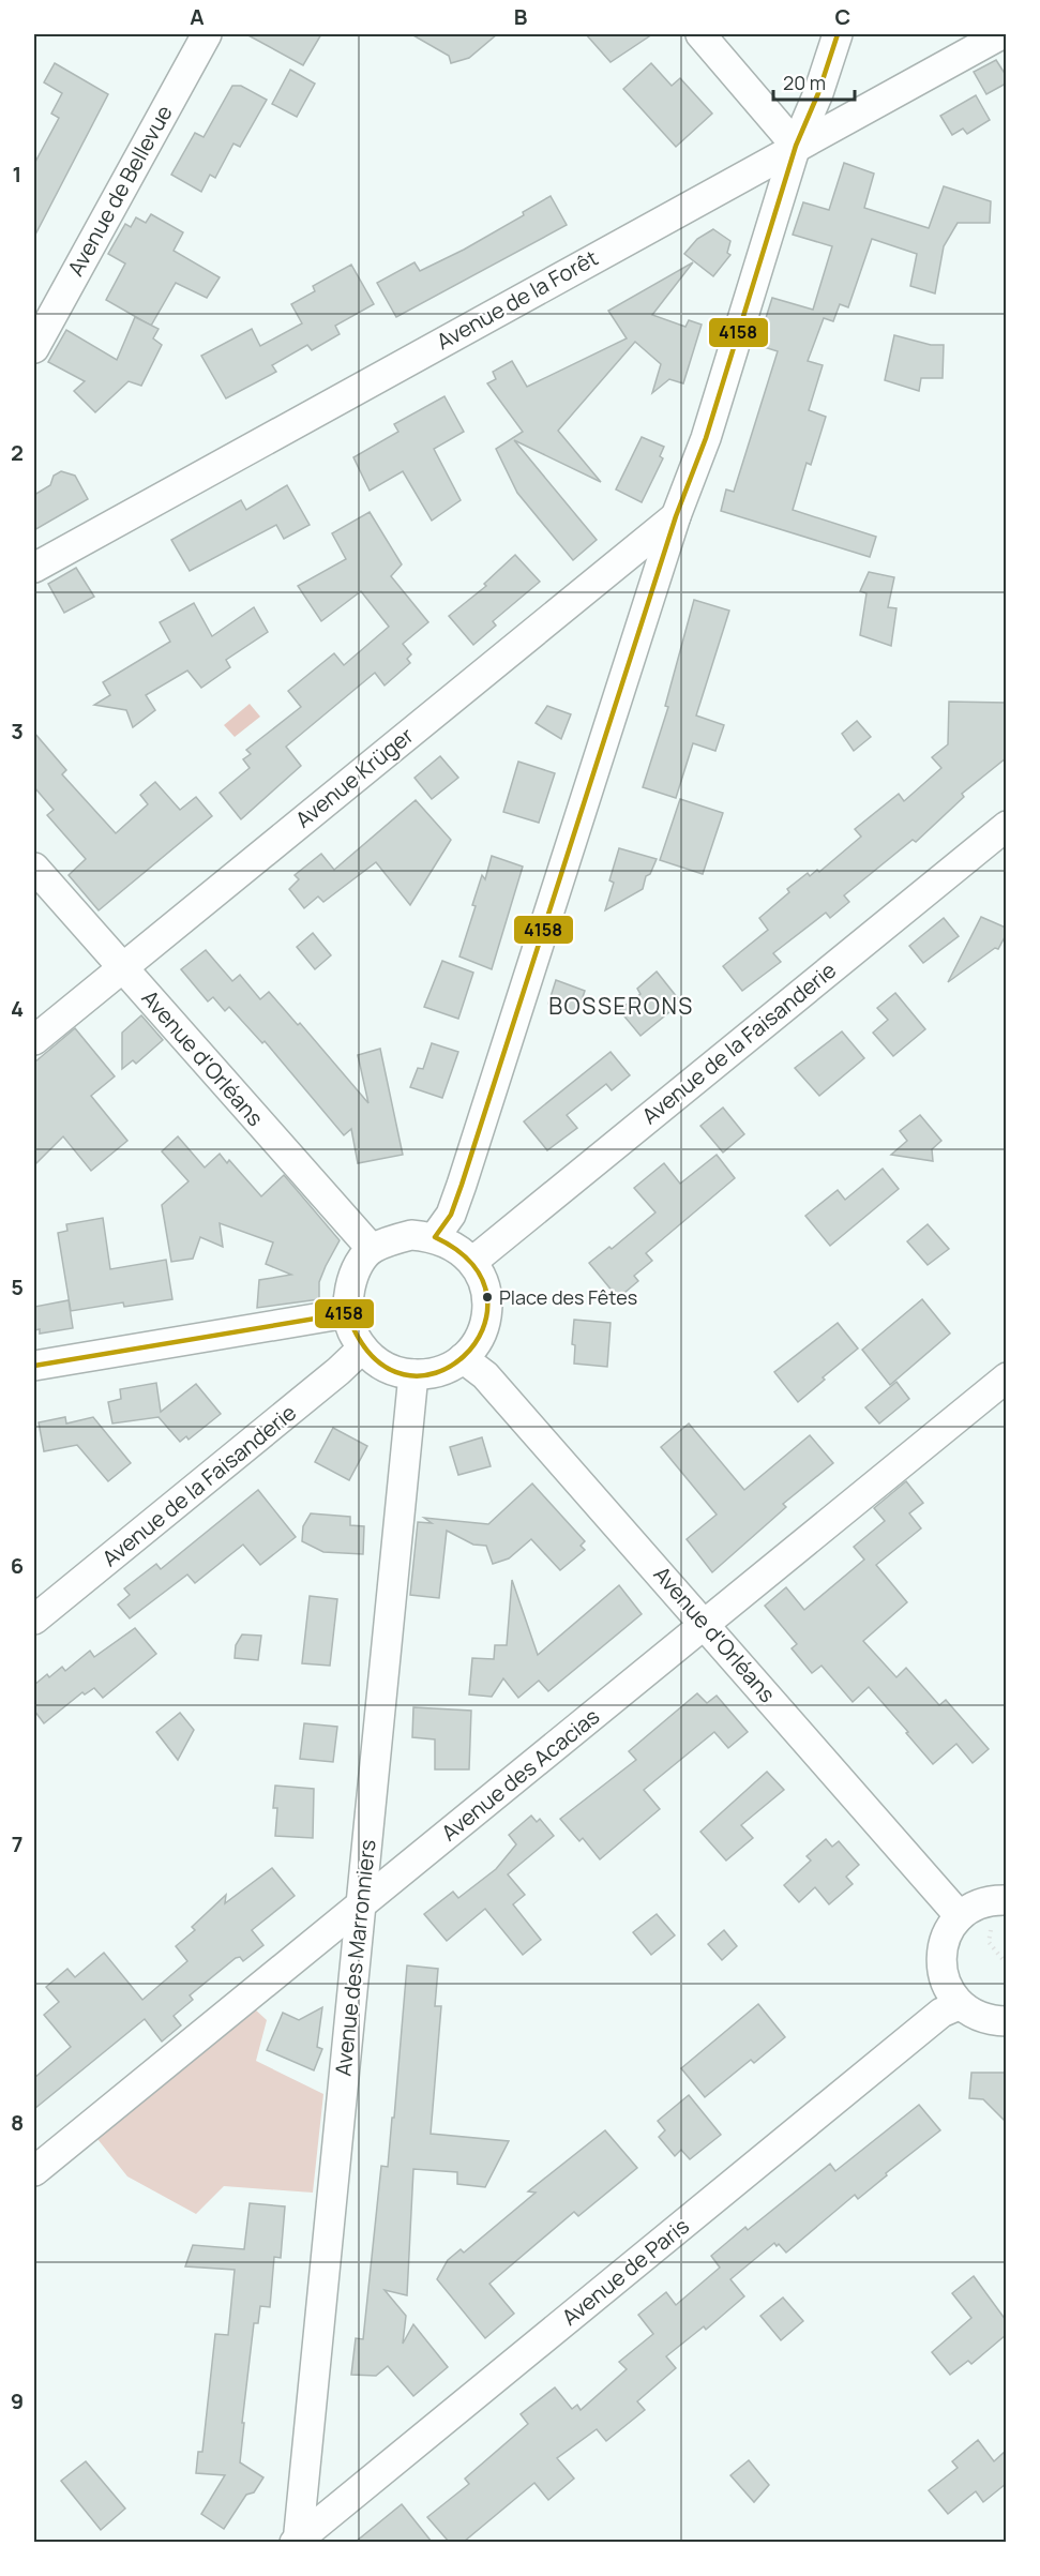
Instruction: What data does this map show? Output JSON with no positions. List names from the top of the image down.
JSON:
{
  "streets": {
    "street": [
      "Avenue de Bellevue",
      "Avenue de la Forêt",
      "Avenue Krüger",
      "Avenue de la Faisanderie",
      "Avenue d'Orléans",
      "Avenue des Acacias",
      "Avenue des Marronniers",
      "Avenue de Paris"
    ]
  },
  "crossings": [
    ["Avenue Krüger", "Avenue d'Orléans"],
    ["Avenue de la Faisanderie", "Avenue d'Orléans"],
    ["Avenue de la Faisanderie", "Avenue des Marronniers"],
    ["Avenue d'Orléans", "Avenue des Acacias"],
    ["Avenue d'Orléans", "Avenue des Marronniers"],
    ["Avenue des Acacias", "Avenue des Marronniers"],
    ["Avenue des Marronniers", "Avenue de Paris"]
  ],
  "districts": ["BOSSERONS"],
  "places": ["Place des Fêtes"],
  "lines": ["transit line 4158"],
  "scale_bar": "20 m",
  "grid": {
    "columns": ["A", "B", "C"],
    "rows": [
      "1",
      "2",
      "3",
      "4",
      "5",
      "6",
      "7",
      "8",
      "9"
    ]
  }
}
